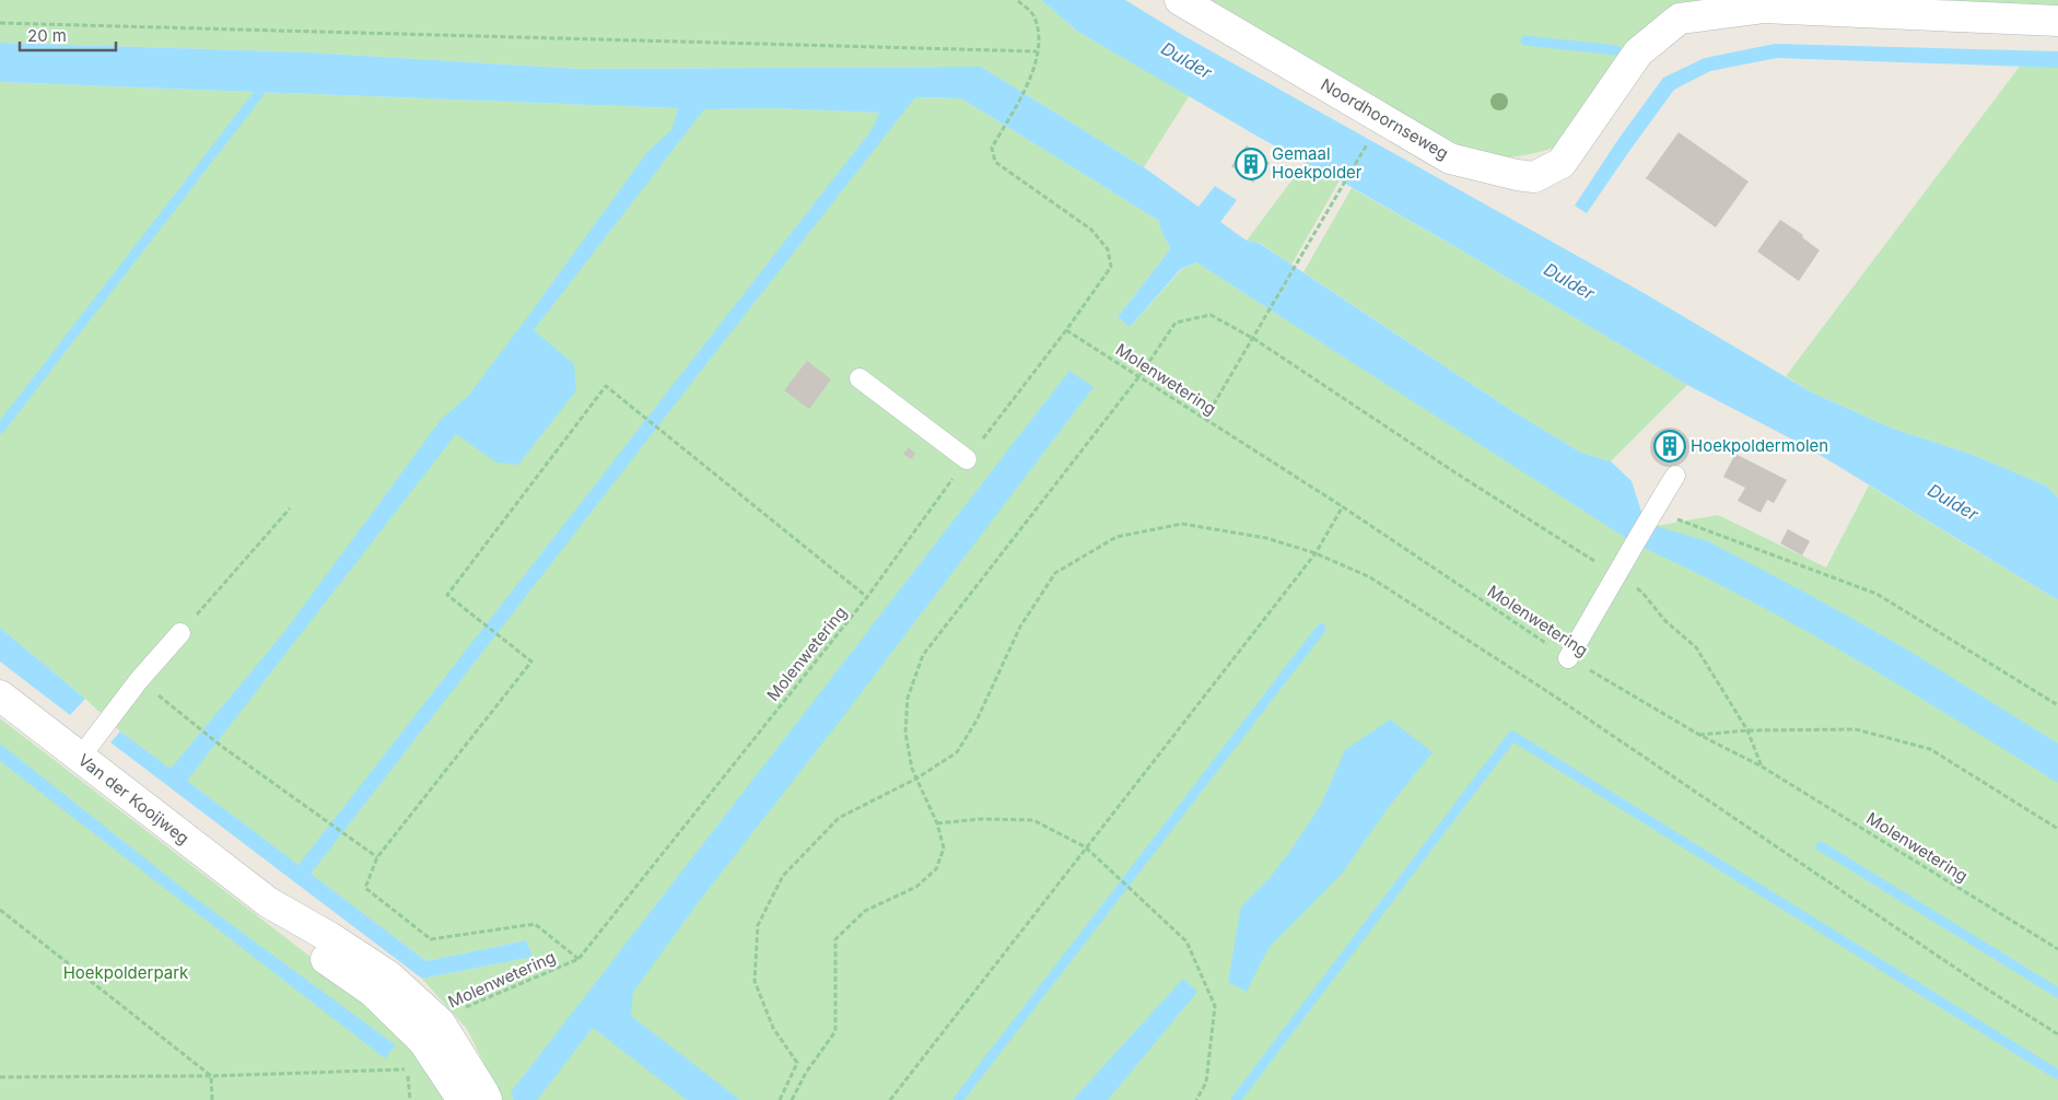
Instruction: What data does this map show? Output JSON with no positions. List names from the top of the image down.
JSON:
{
  "streets": {
    "street": ["Noordhoornseweg", "Van der Kooijweg"],
    "path": ["Molenwetering"]
  },
  "crossings": [
    ["Molenwetering", "Van der Kooijweg"]
  ],
  "water": ["Dulder"],
  "parks": ["Hoekpolderpark"],
  "places": {
    "building": ["Gemaal Hoekpolder", "Hoekpoldermolen"]
  },
  "scale_bar": "20 m"
}
